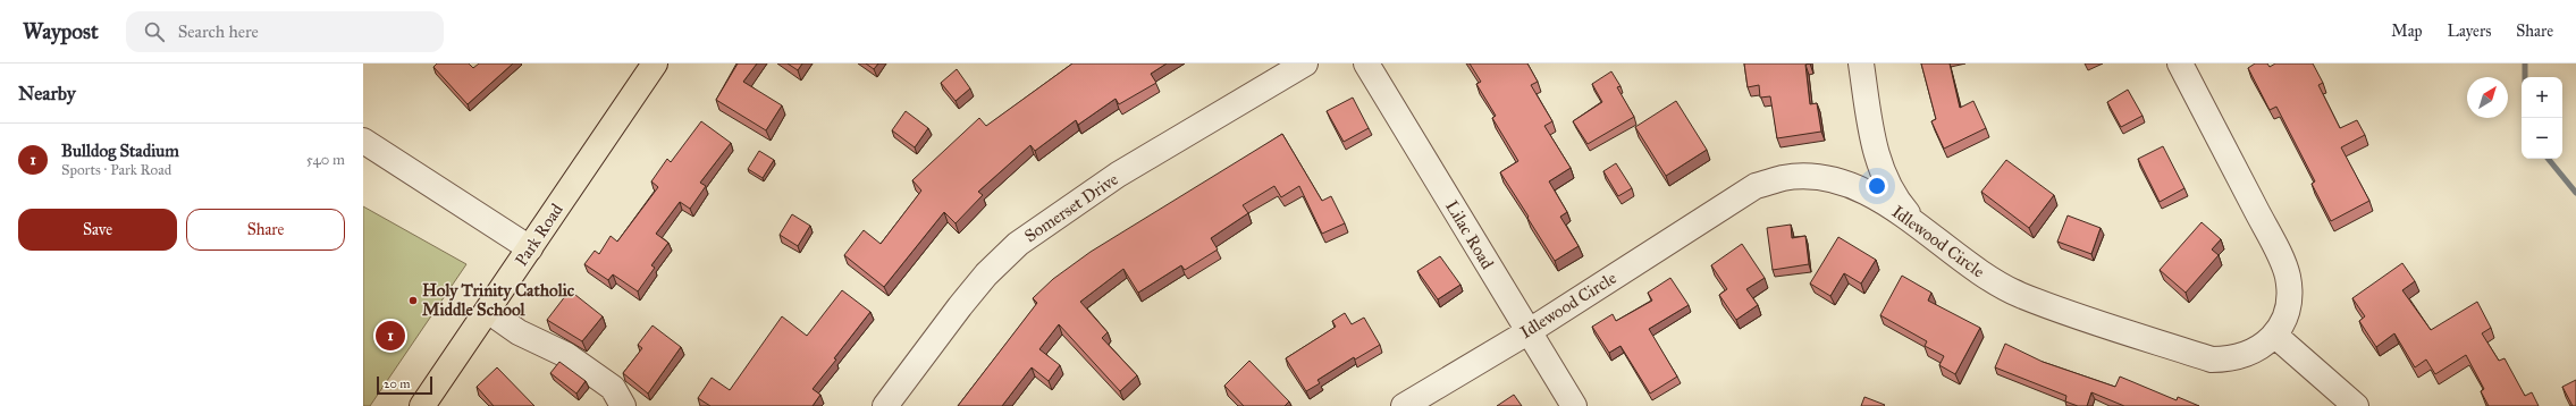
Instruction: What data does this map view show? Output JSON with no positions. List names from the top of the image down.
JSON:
{
  "streets": {
    "main road": ["Park Road"],
    "street": ["Somerset Drive", "Lilac Road", "Idlewood Circle"]
  },
  "crossings": [
    ["Lilac Road", "Idlewood Circle"]
  ],
  "places": ["Holy Trinity Catholic Middle School"],
  "scale_bar": "20 m",
  "north": "top right",
  "page": {
    "header": "Waypost",
    "search": "Search here",
    "nav": ["Map", "Layers", "Share"],
    "heading": "Nearby",
    "map_buttons": ["+", "−"],
    "list": [
      {
        "mark": "1",
        "name": "Bulldog Stadium",
        "note": "Sports · Park Road",
        "value": "540 m"
      }
    ],
    "buttons": ["Save", "Share"],
    "pins": "1",
    "scale": "20 m"
  }
}
